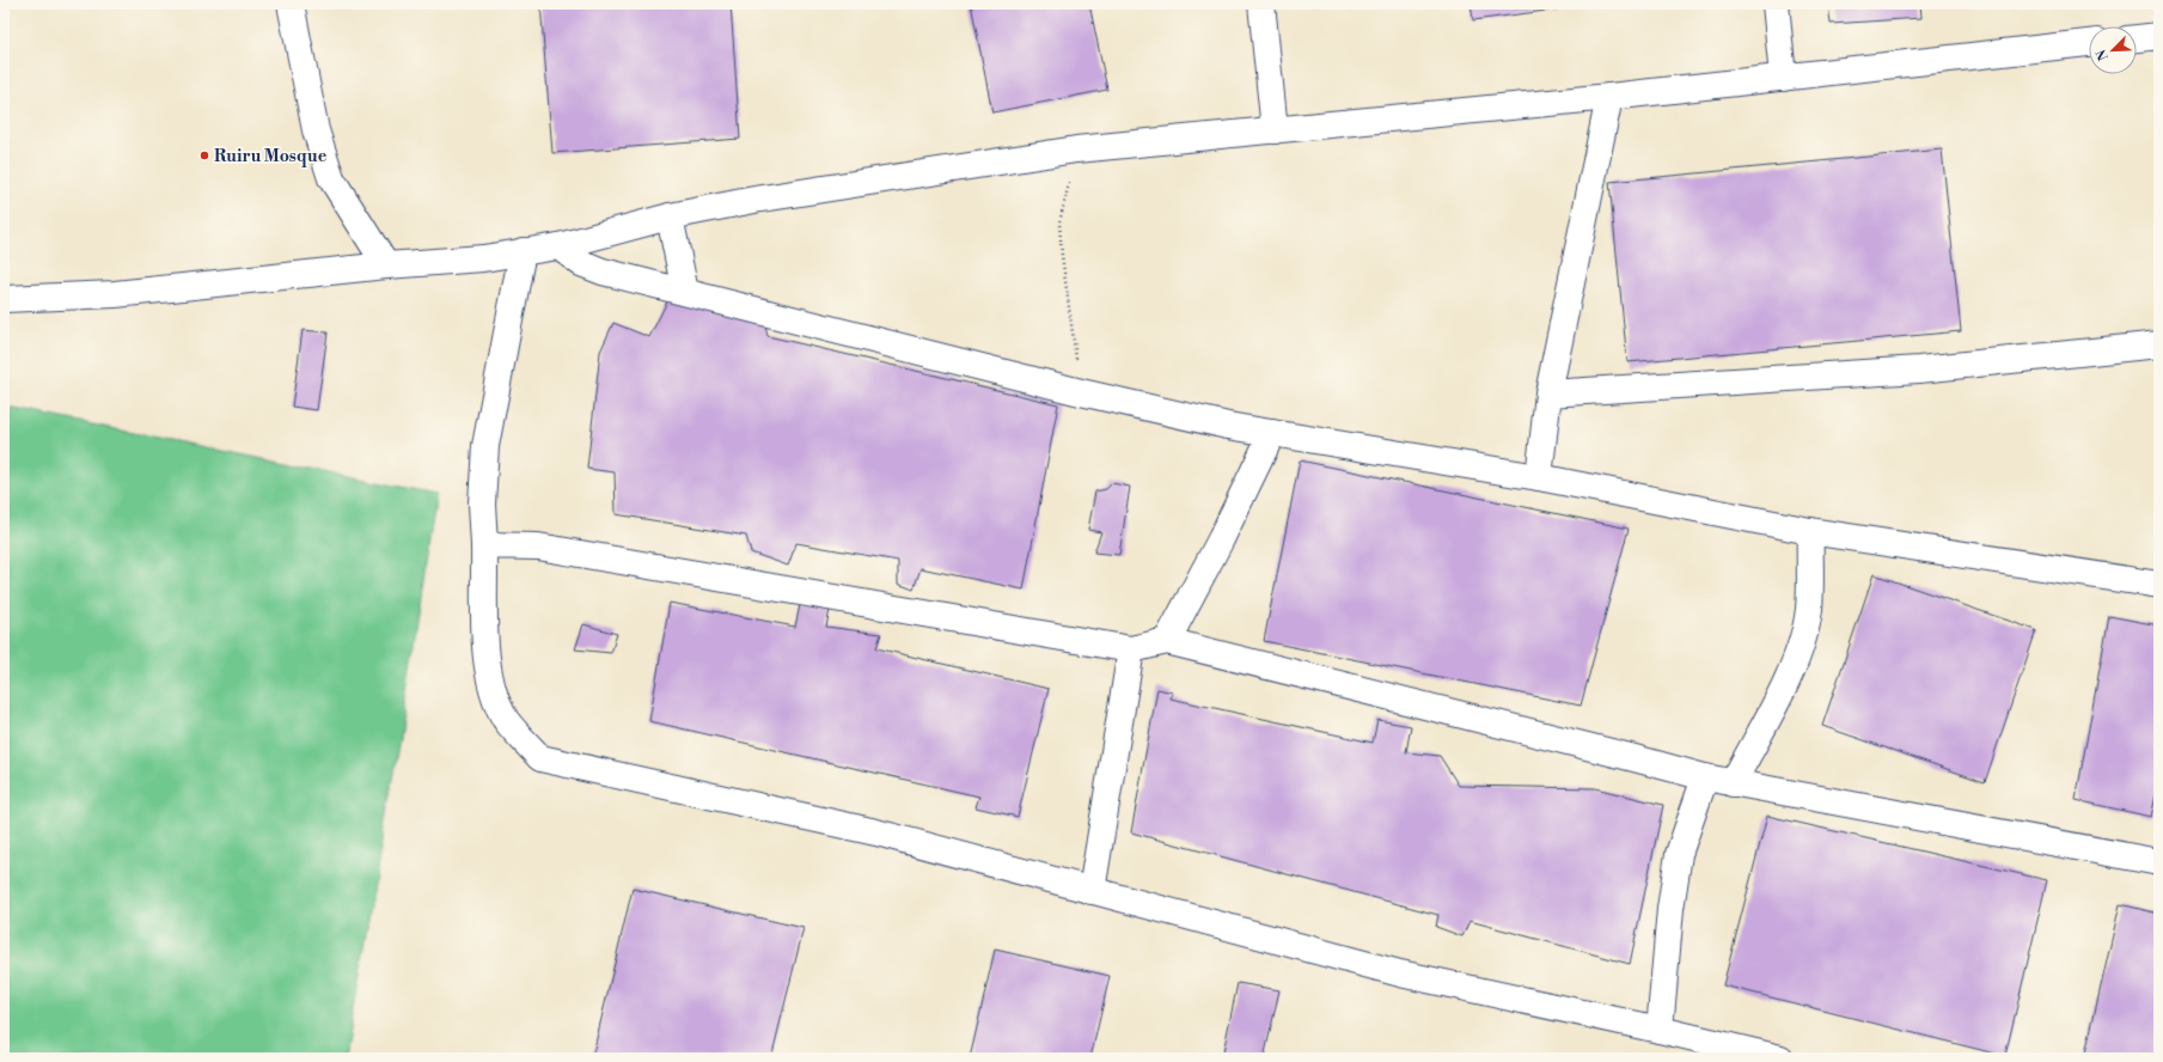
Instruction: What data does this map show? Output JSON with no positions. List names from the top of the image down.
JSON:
{
  "places": ["Ruiru Mosque"],
  "north": "bottom left"
}
